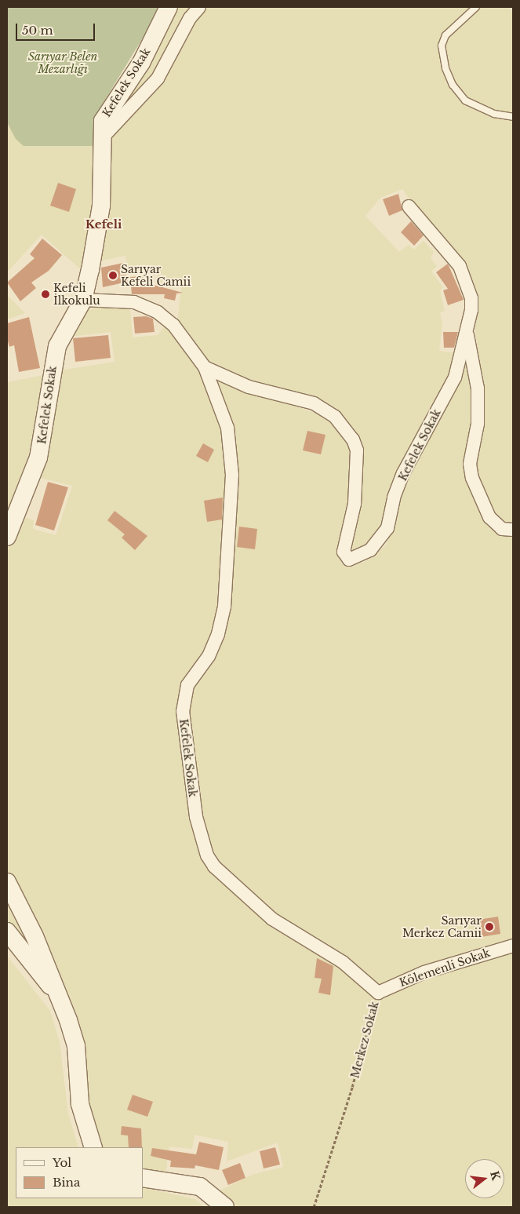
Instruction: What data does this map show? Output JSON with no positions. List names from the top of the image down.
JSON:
{
  "streets": {
    "street": ["Kefelek Sokak", "Kölemenli Sokak", "Merkez Sokak"]
  },
  "crossings": [
    ["Kefelek Sokak", "Merkez Sokak"],
    ["Kölemenli Sokak", "Merkez Sokak"]
  ],
  "districts": ["Kefeli"],
  "parks": ["Sarıyar Belen Mezarlığı"],
  "places": ["Sarıyar Kefeli Camii", "Kefeli İlkokulu", "Sarıyar Merkez Camii"],
  "legend": ["Yol", "Bina"],
  "scale_bar": "50 m",
  "north": "right"
}
